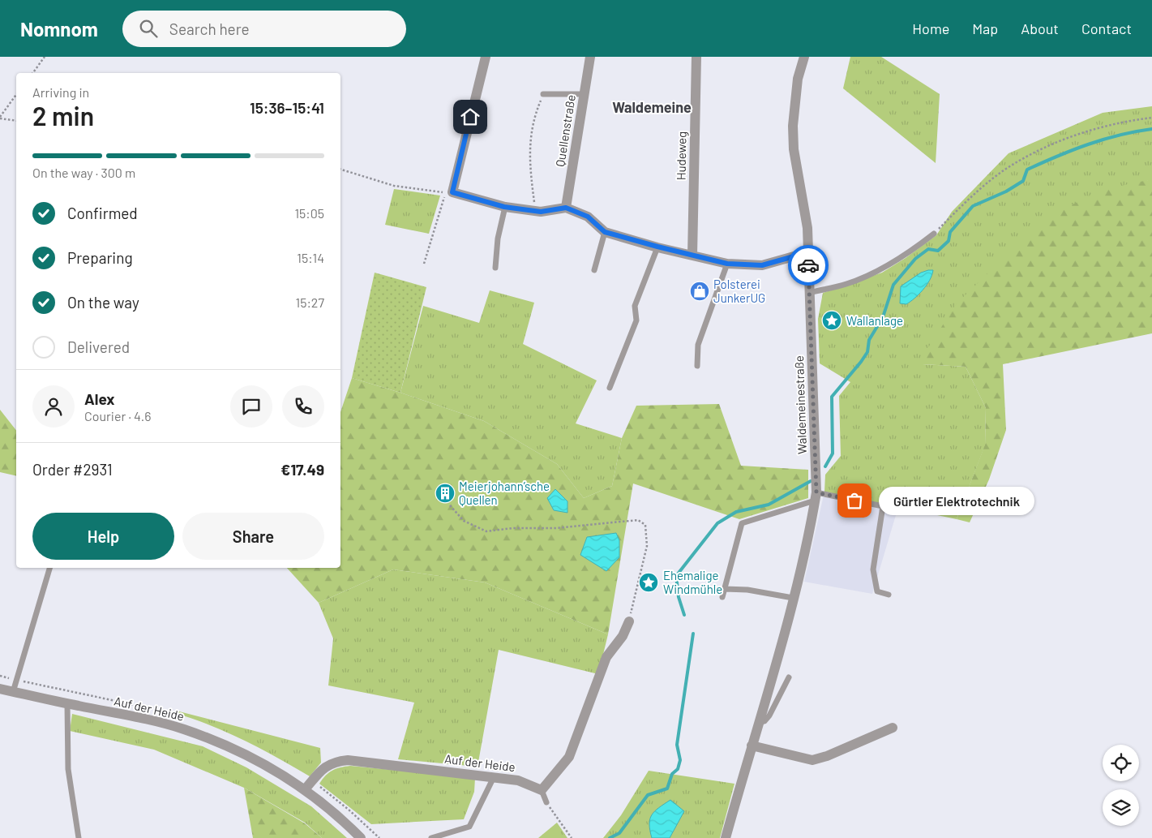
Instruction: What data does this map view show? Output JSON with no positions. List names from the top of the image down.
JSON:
{
  "streets": {
    "street": [
      "Quellenstraße",
      "Hudeweg",
      "Waldemeinestraße",
      "Auf der Heide"
    ]
  },
  "districts": ["Waldemeine"],
  "places": {
    "shop": ["Polsterei JunkerUG"],
    "place": ["Wallanlage", "Ehemalige Windmühle"],
    "building": ["Meierjohann’sche Quellen"],
    "other": ["Gürtler Elektrotechnik"]
  },
  "page": {
    "header": "Nomnom",
    "search": "Search here",
    "nav": [
      "Home",
      "Map",
      "About",
      "Contact"
    ],
    "heading": ["2 min", "Arriving in", "15:36–15:41"],
    "panel": [
      "Alex",
      "Courier · 4.6",
      "Order #2931",
      "€17.49"
    ],
    "bar": "On the way · 300 m",
    "list": [
      ["Confirmed", "15:05"],
      ["Preparing", "15:14"],
      ["On the way", "15:27"],
      "Delivered"
    ],
    "bubble": "Gürtler Elektrotechnik",
    "buttons": ["Help", "Share"]
  }
}
